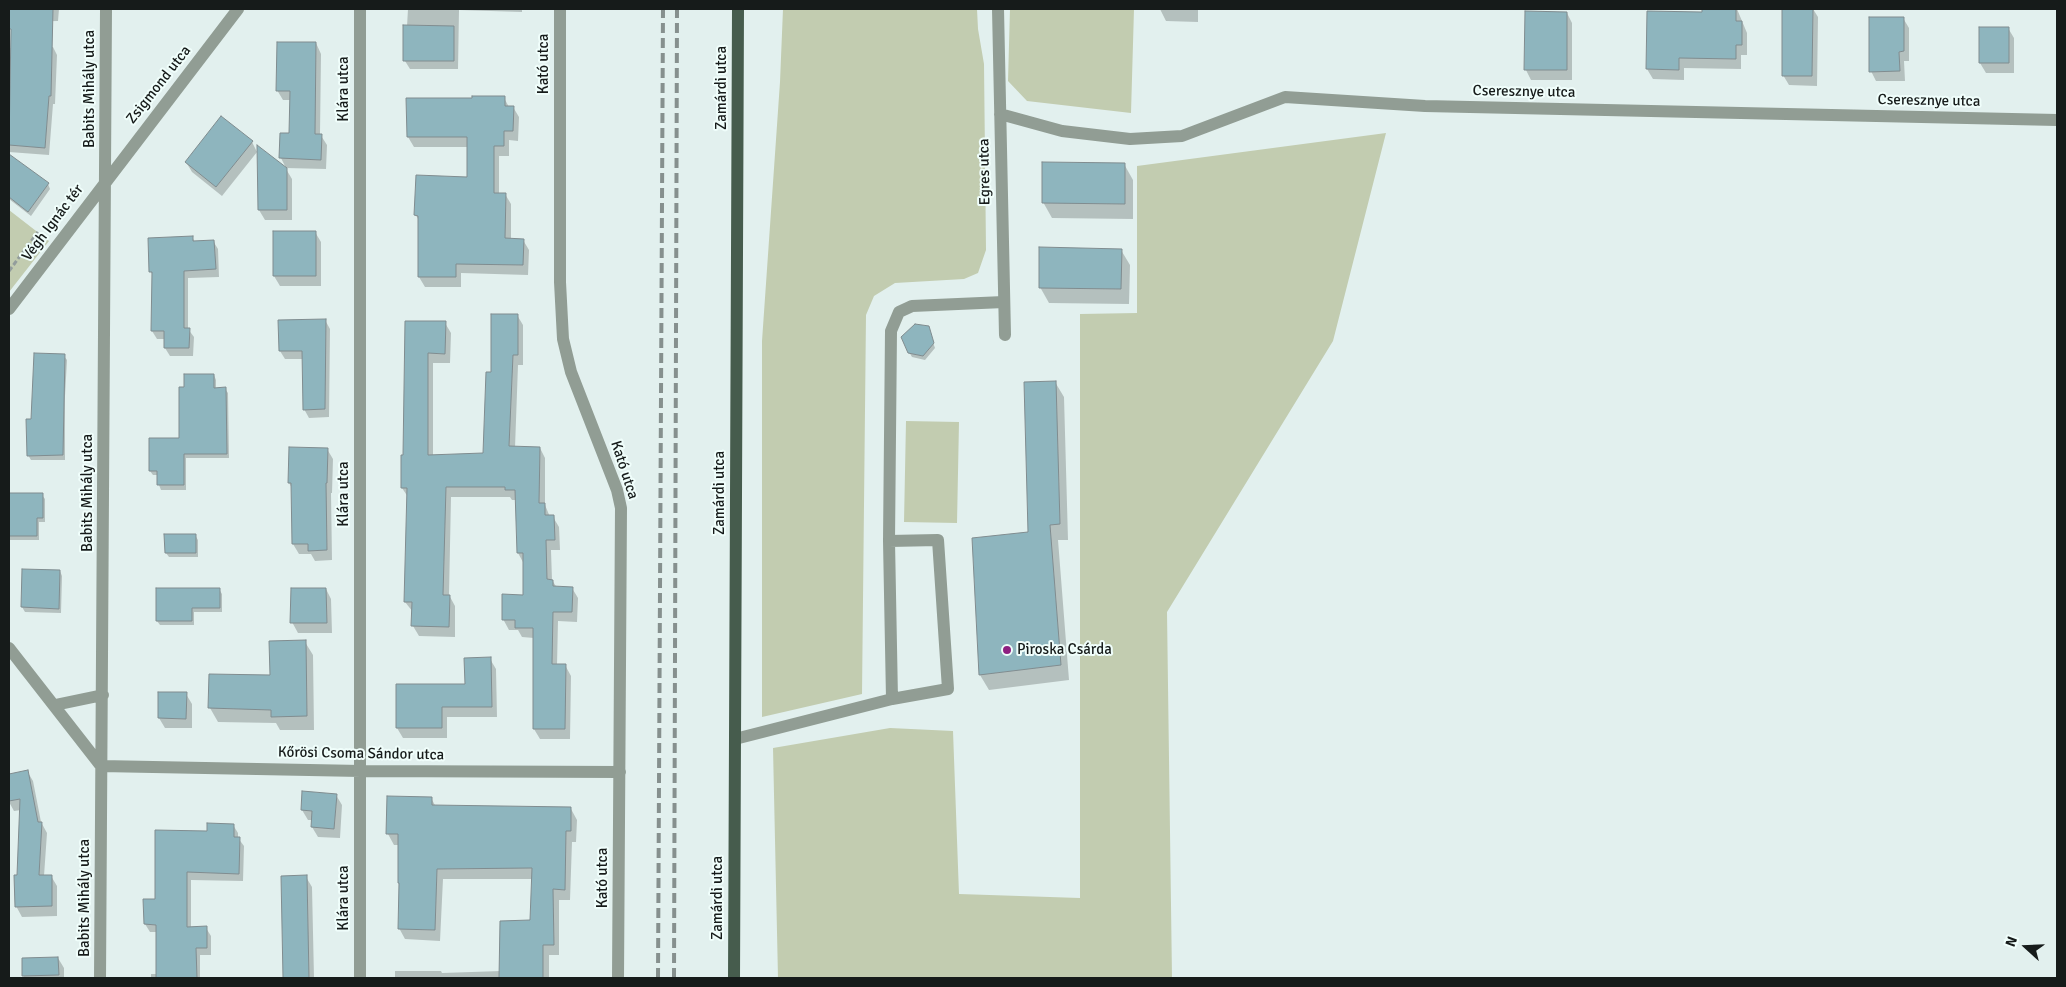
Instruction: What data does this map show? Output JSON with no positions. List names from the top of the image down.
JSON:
{
  "streets": {
    "main road": ["Zamárdi utca"],
    "street": [
      "Kató utca",
      "Zsigmond utca",
      "Babits Mihály utca",
      "Klára utca",
      "Cseresznye utca",
      "Egres utca",
      "Végh Ignác tér",
      "Kőrösi Csoma Sándor utca"
    ]
  },
  "crossings": [
    ["Kató utca", "Kőrösi Csoma Sándor utca"],
    ["Zsigmond utca", "Babits Mihály utca"],
    ["Zsigmond utca", "Végh Ignác tér"],
    ["Babits Mihály utca", "Végh Ignác tér"],
    ["Babits Mihály utca", "Kőrösi Csoma Sándor utca"],
    ["Klára utca", "Kőrösi Csoma Sándor utca"],
    ["Cseresznye utca", "Egres utca"]
  ],
  "places": ["Piroska Csárda"],
  "north": "left"
}
